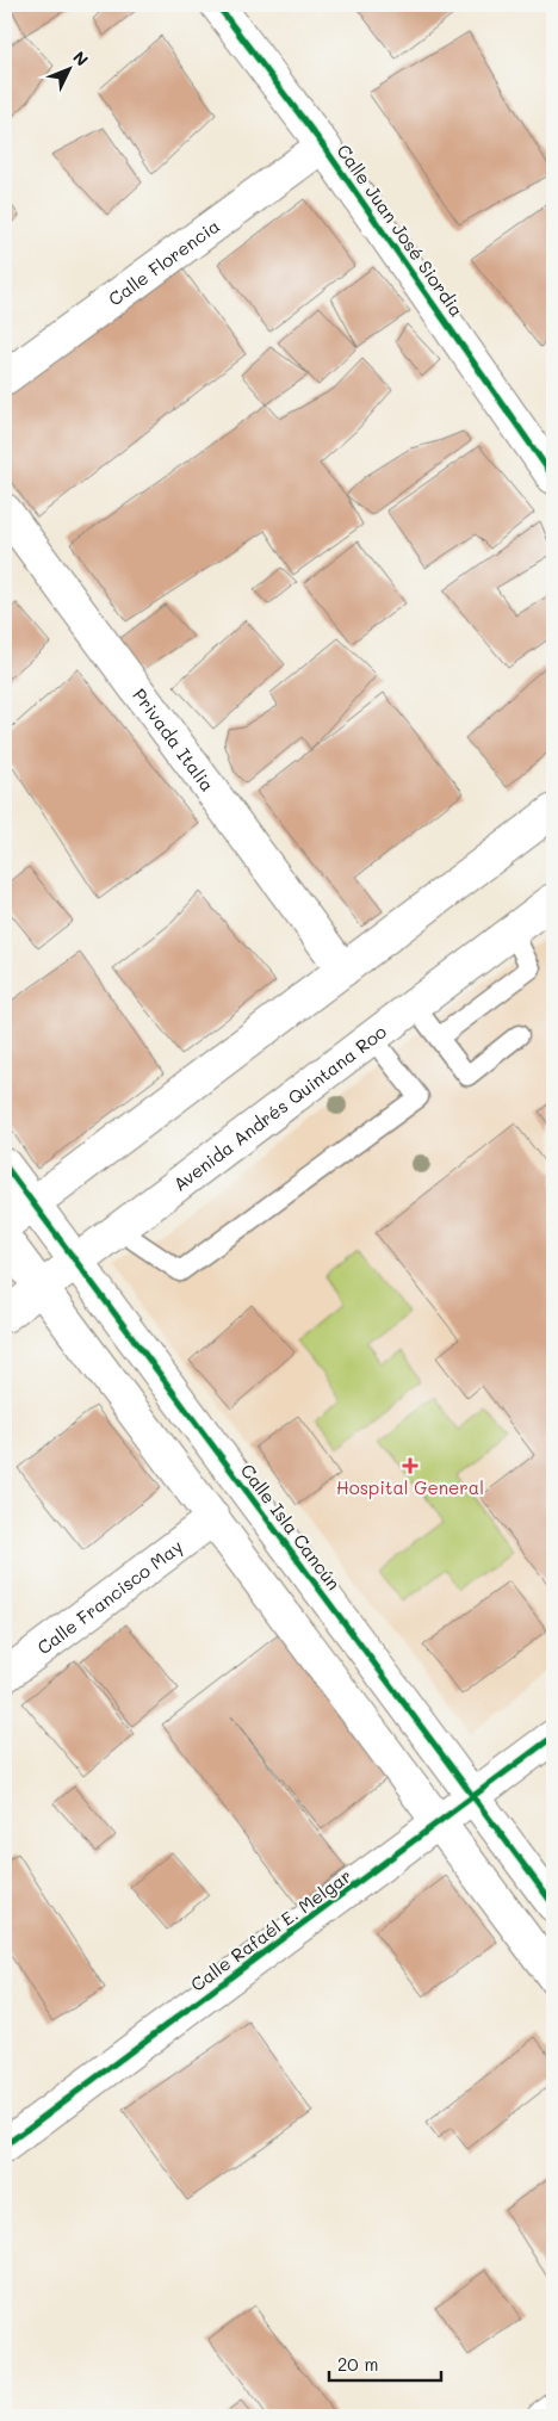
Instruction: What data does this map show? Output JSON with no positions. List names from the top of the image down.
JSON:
{
  "streets": {
    "street": [
      "Calle Juan José Siordia",
      "Calle Florencia",
      "Privada Italia",
      "Avenida Andrés Quintana Roo",
      "Calle Isla Cancún",
      "Calle Francisco May",
      "Calle Rafaél E. Melgar"
    ]
  },
  "crossings": [
    ["Calle Juan José Siordia", "Calle Florencia"],
    ["Avenida Andrés Quintana Roo", "Calle Isla Cancún"],
    ["Calle Isla Cancún", "Calle Rafaél E. Melgar"]
  ],
  "places": {
    "health": ["Hospital General"]
  },
  "scale_bar": "20 m",
  "north": "top right"
}
